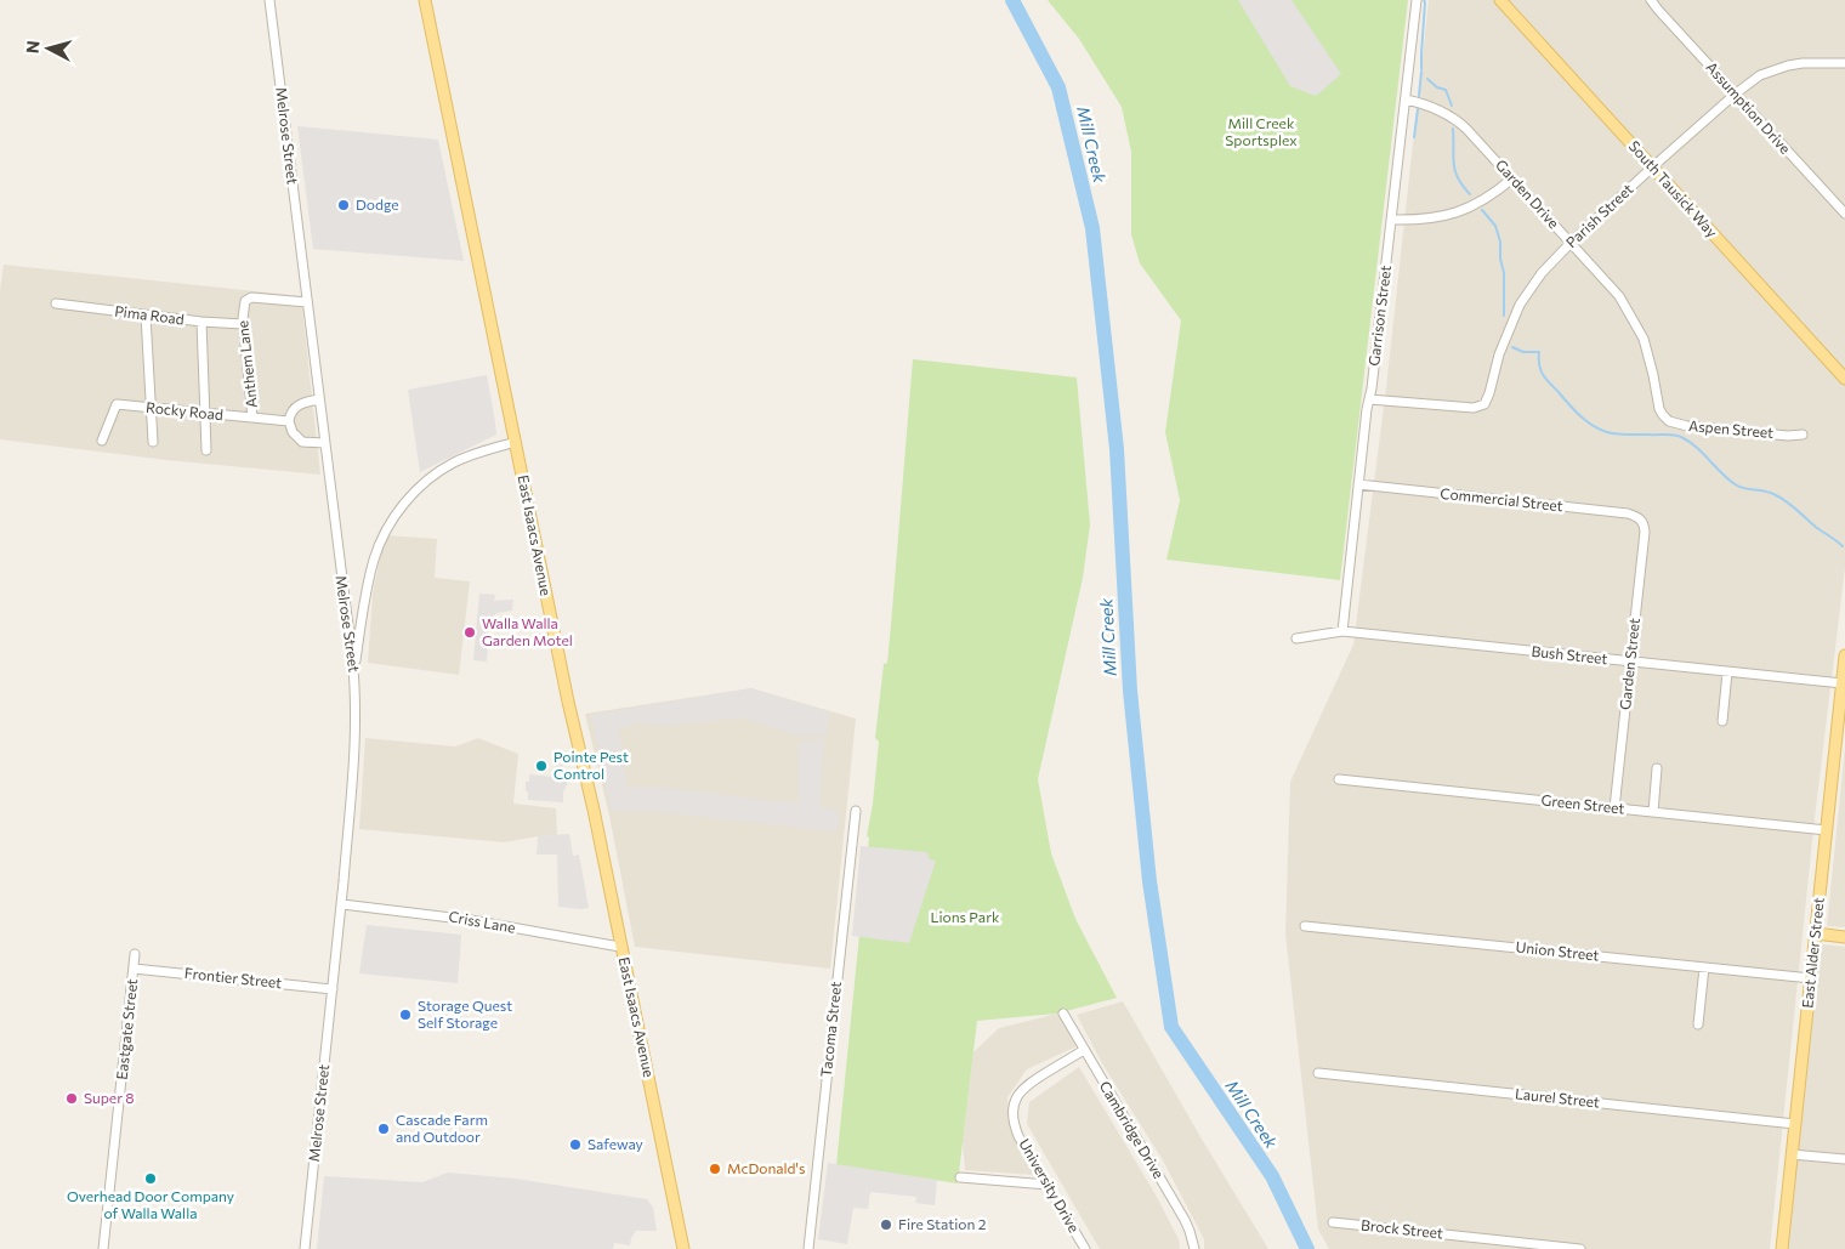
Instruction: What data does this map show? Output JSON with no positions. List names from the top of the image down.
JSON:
{
  "streets": {
    "main road": ["South Tausick Way", "East Isaacs Avenue", "East Alder Street"],
    "street": [
      "Assumption Drive",
      "Melrose Street",
      "Garden Drive",
      "Parish Street",
      "Pima Road",
      "Garrison Street",
      "Anthem Lane",
      "Rocky Road",
      "Aspen Street",
      "Commercial Street",
      "Bush Street",
      "Garden Street",
      "Green Street",
      "Criss Lane",
      "Union Street",
      "Frontier Street",
      "Eastgate Street",
      "Tacoma Street",
      "Laurel Street",
      "Cambridge Drive",
      "University Drive",
      "Brock Street"
    ]
  },
  "crossings": [
    ["Assumption Drive", "Parish Street"],
    ["Melrose Street", "Anthem Lane"],
    ["Melrose Street", "Criss Lane"],
    ["Melrose Street", "Frontier Street"],
    ["South Tausick Way", "Parish Street"],
    ["Garden Drive", "Parish Street"],
    ["Garden Drive", "Garrison Street"],
    ["Garden Drive", "Aspen Street"],
    ["Parish Street", "Garrison Street"],
    ["Pima Road", "Anthem Lane"],
    ["Garrison Street", "Commercial Street"],
    ["Garrison Street", "Bush Street"],
    ["Anthem Lane", "Rocky Road"],
    ["Commercial Street", "Garden Street"],
    ["East Isaacs Avenue", "Criss Lane"],
    ["Bush Street", "Garden Street"],
    ["Bush Street", "East Alder Street"],
    ["Garden Street", "Green Street"],
    ["Green Street", "East Alder Street"],
    ["Union Street", "East Alder Street"],
    ["East Alder Street", "Laurel Street"],
    ["Frontier Street", "Eastgate Street"],
    ["Cambridge Drive", "University Drive"]
  ],
  "water": ["Mill Creek"],
  "parks": ["Mill Creek Sportsplex", "Lions Park"],
  "places": [
    "Dodge",
    "Walla Walla Garden Motel",
    "Pointe Pest Control",
    "Storage Quest Self Storage",
    "Super 8",
    "Cascade Farm and Outdoor",
    "Safeway",
    "McDonald's",
    "Overhead Door Company of Walla Walla",
    "Fire Station 2"
  ],
  "north": "left"
}
